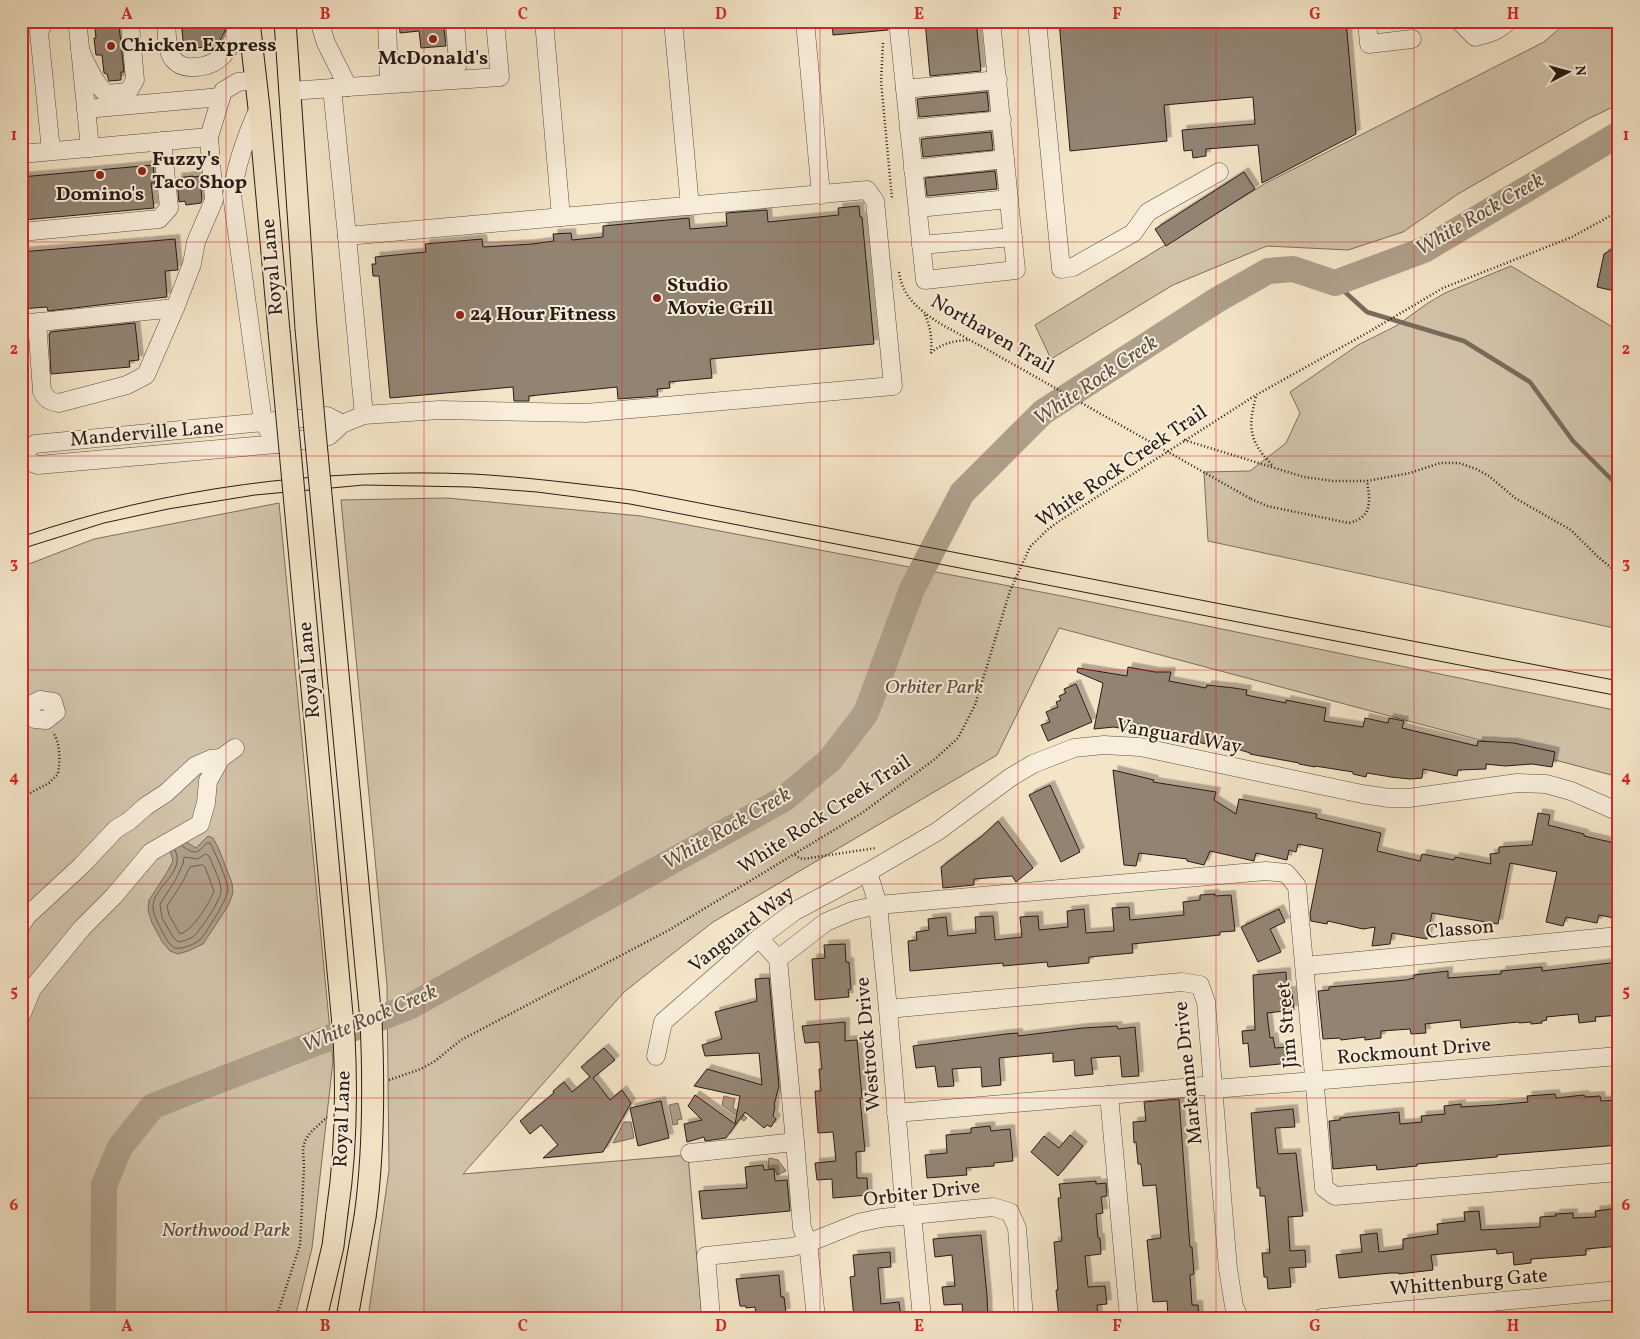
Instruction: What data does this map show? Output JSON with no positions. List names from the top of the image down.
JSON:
{
  "streets": {
    "main road": ["Royal Lane"],
    "street": [
      "Manderville Lane",
      "Vanguard Way",
      "Classon",
      "Jim Street",
      "Westrock Drive",
      "Rockmount Drive",
      "Markanne Drive",
      "Orbiter Drive",
      "Whittenburg Gate"
    ],
    "path": ["Northaven Trail", "White Rock Creek Trail"]
  },
  "crossings": [
    ["Vanguard Way", "Westrock Drive"],
    ["Classon", "Jim Street"],
    ["Jim Street", "Westrock Drive"],
    ["Jim Street", "Rockmount Drive"],
    ["Westrock Drive", "Rockmount Drive"],
    ["Westrock Drive", "Markanne Drive"],
    ["Westrock Drive", "Orbiter Drive"],
    ["Rockmount Drive", "Markanne Drive"]
  ],
  "water": ["White Rock Creek"],
  "parks": ["Orbiter Park", "Northwood Park"],
  "places": [
    "McDonald's",
    "Chicken Express",
    "Fuzzy's Taco Shop",
    "Domino's",
    "Studio Movie Grill",
    "24 Hour Fitness"
  ],
  "north": "right",
  "grid": {
    "columns": [
      "A",
      "B",
      "C",
      "D",
      "E",
      "F",
      "G",
      "H"
    ],
    "rows": [
      "1",
      "2",
      "3",
      "4",
      "5",
      "6"
    ]
  }
}
